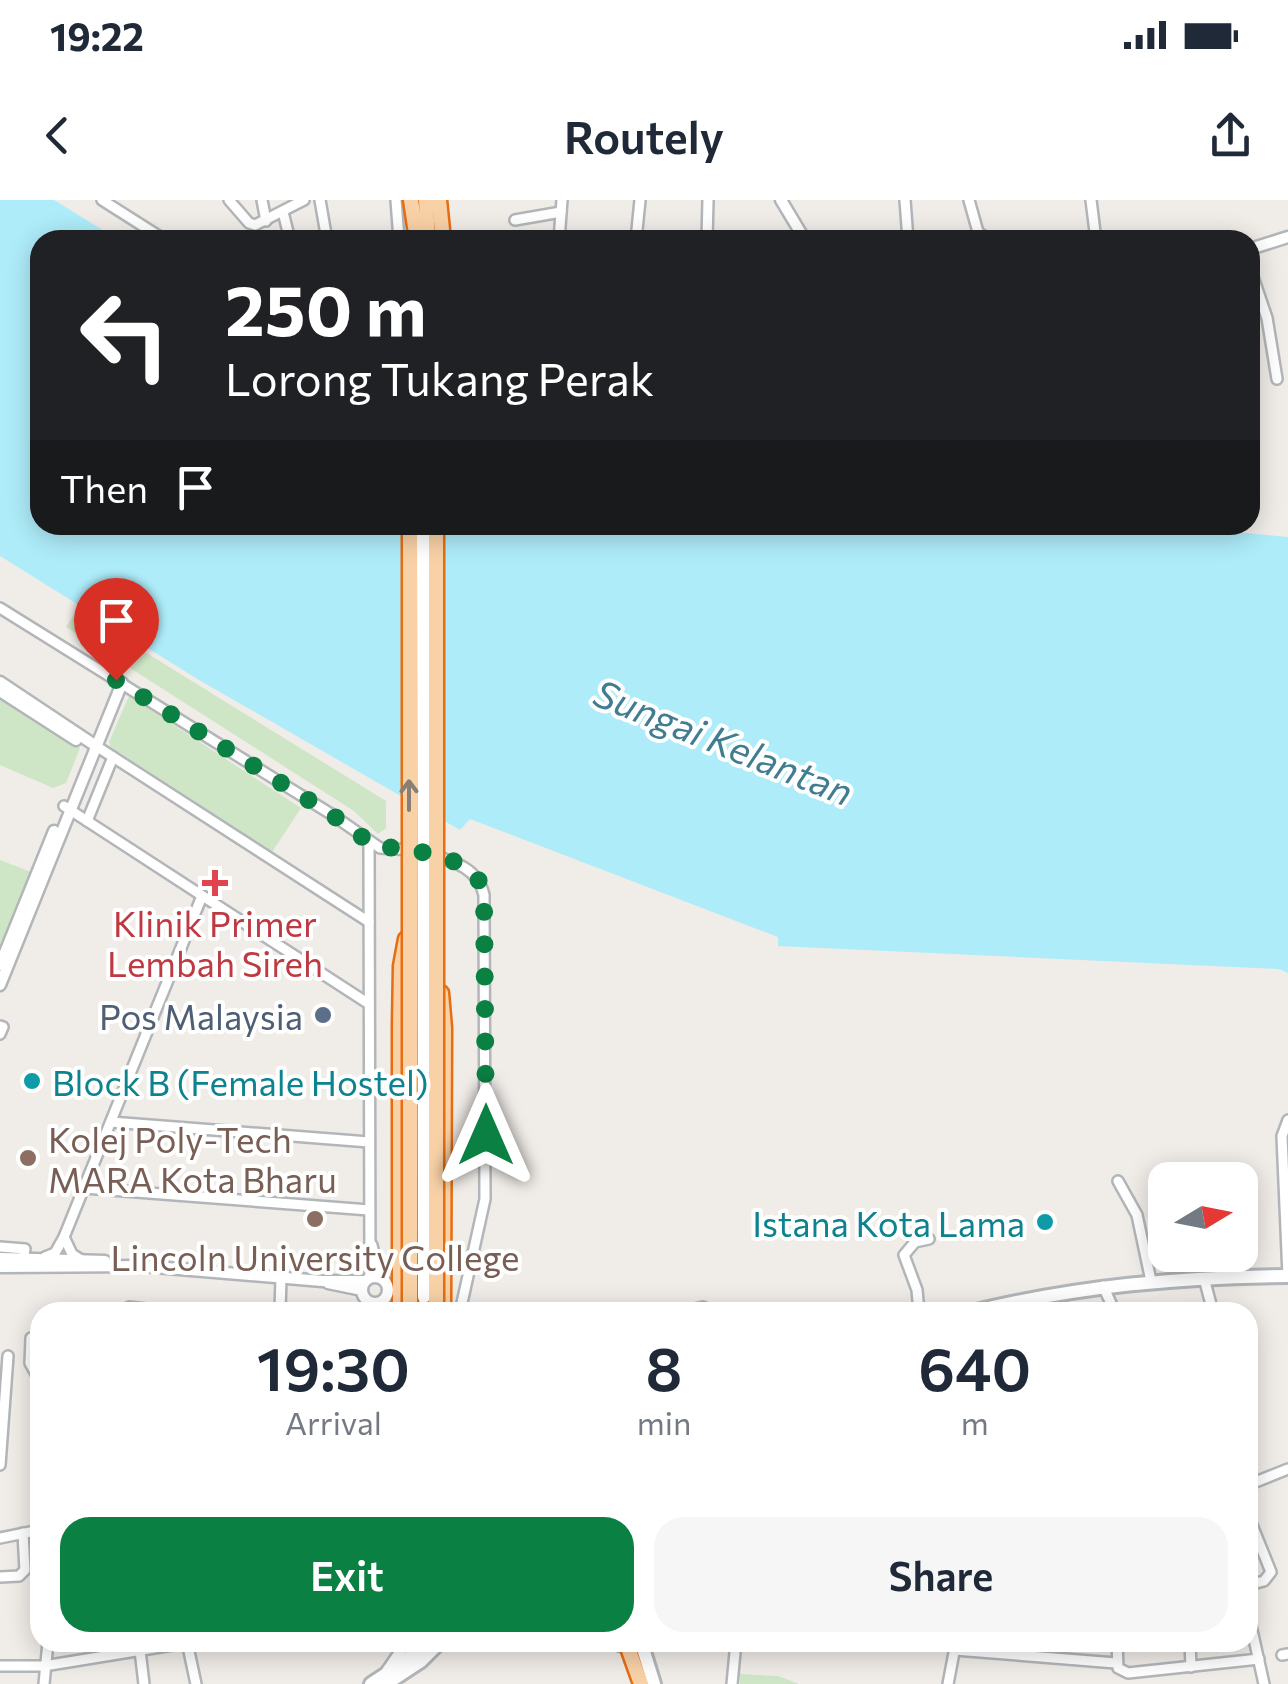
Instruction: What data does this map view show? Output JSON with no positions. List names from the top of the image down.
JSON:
{
  "water": ["Sungai Kelantan"],
  "places": {
    "health": ["Klinik Primer Lembah Sireh"],
    "other": [
      "Pos Malaysia",
      "Block B (Female Hostel)",
      "Kolej Poly-Tech MARA Kota Bharu",
      "Lincoln University College",
      "Istana Kota Lama"
    ]
  },
  "north": "right",
  "page": {
    "status": "19:22",
    "header": "Routely",
    "turn": ["250 m", "Lorong Tukang Perak"],
    "then": "Then",
    "eta": [
      "19:30",
      "Arrival",
      "8",
      "min",
      "640",
      "m"
    ],
    "buttons": ["Exit", "Share"]
  }
}
